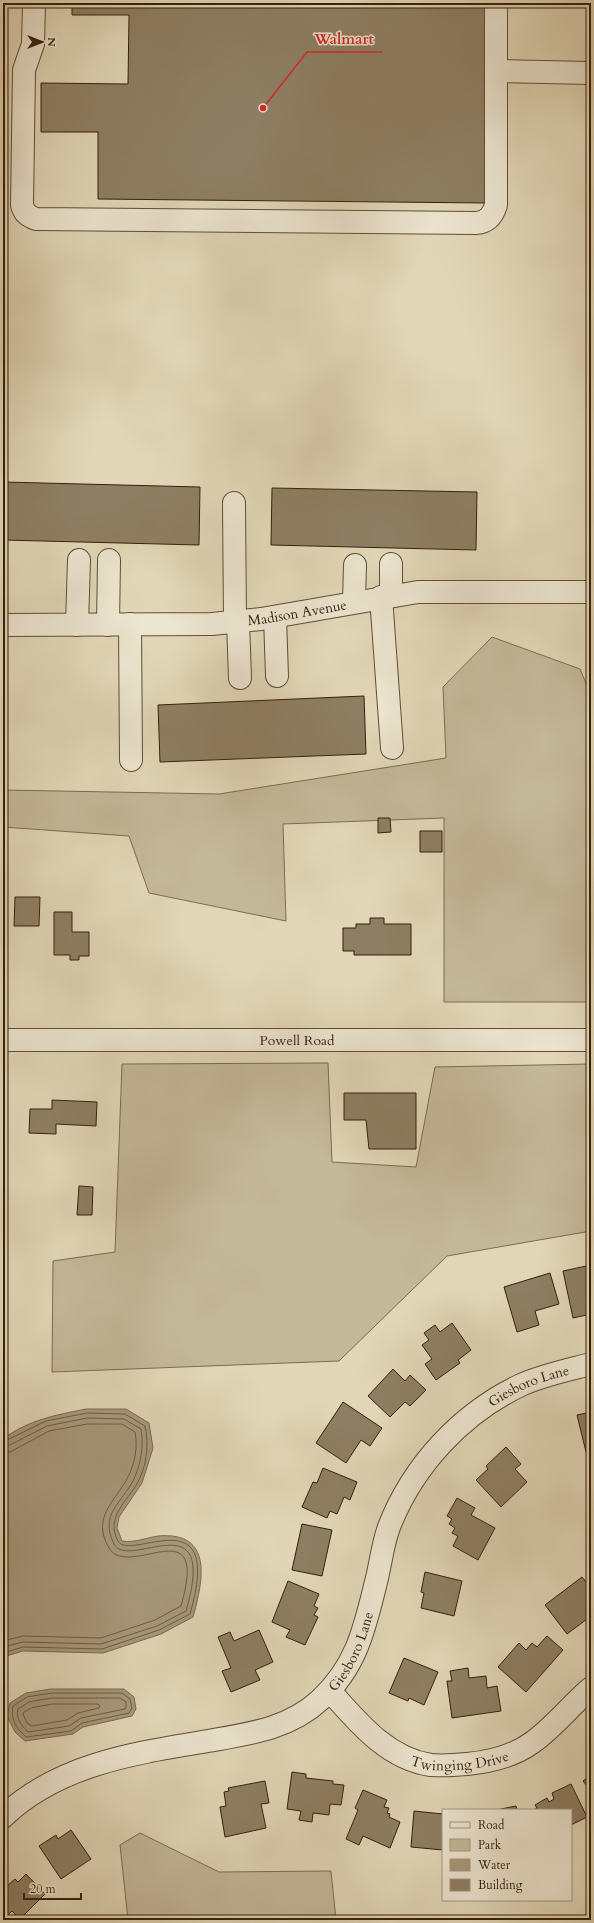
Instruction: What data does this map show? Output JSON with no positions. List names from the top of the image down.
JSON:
{
  "streets": {
    "street": [
      "Madison Avenue",
      "Powell Road",
      "Giesboro Lane",
      "Twinging Drive"
    ]
  },
  "crossings": [
    ["Giesboro Lane", "Twinging Drive"]
  ],
  "places": ["Walmart"],
  "legend": [
    "Road",
    "Park",
    "Water",
    "Building"
  ],
  "scale_bar": "20 m",
  "north": "right"
}
